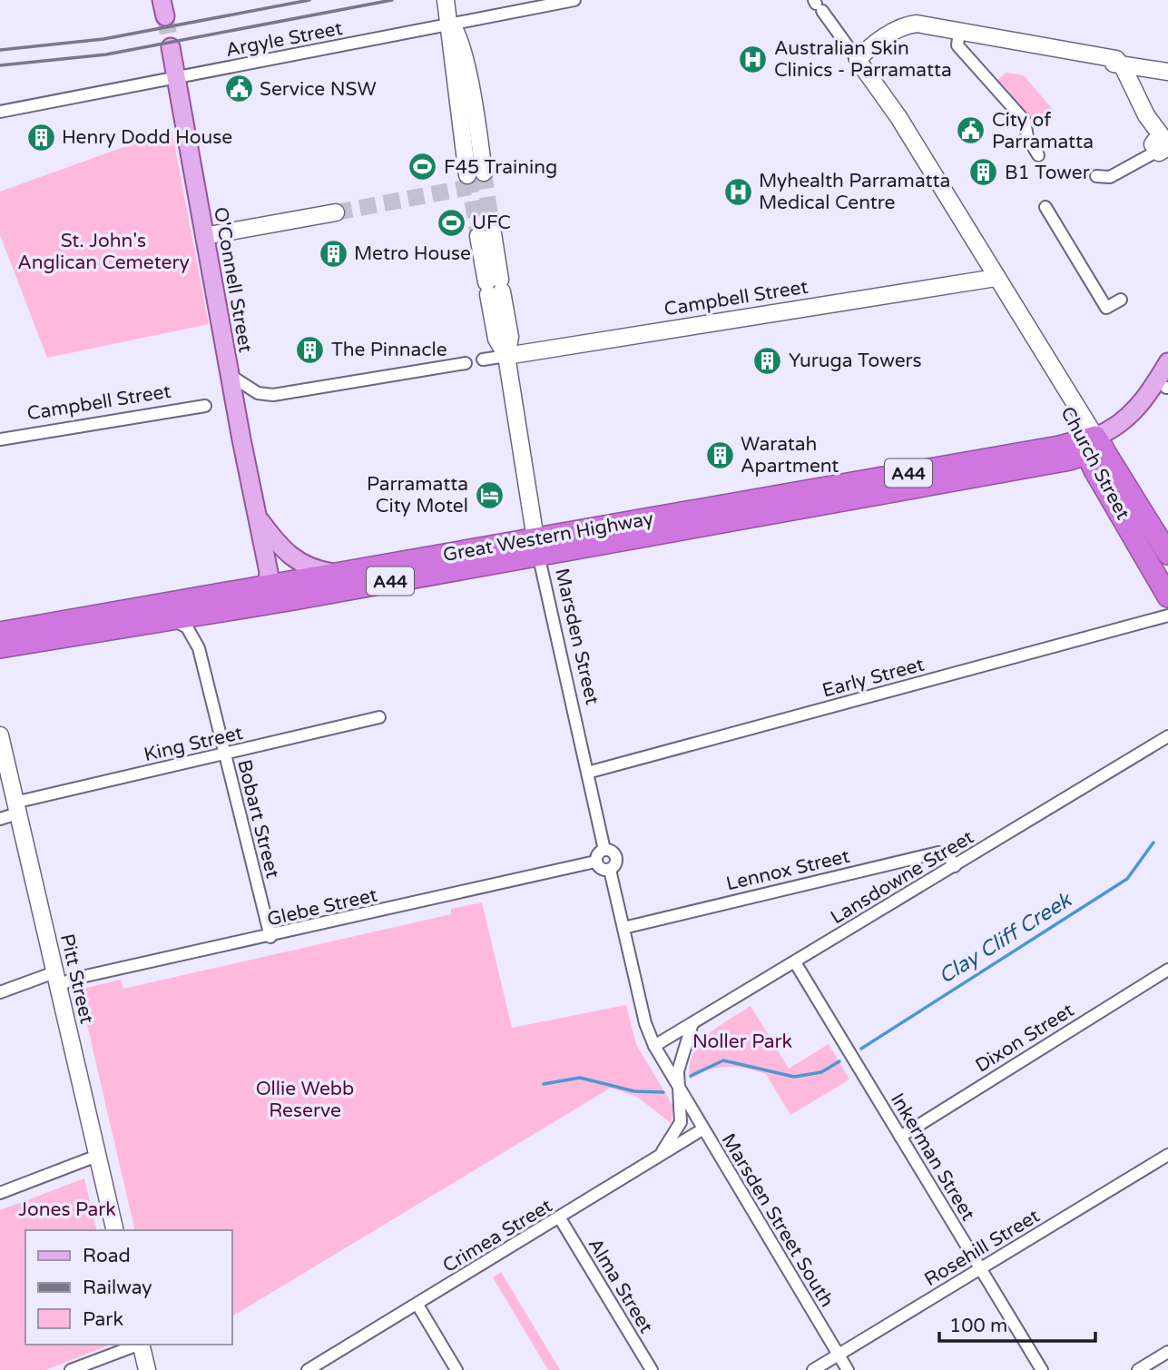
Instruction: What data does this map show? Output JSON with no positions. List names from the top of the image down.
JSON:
{
  "streets": {
    "highway": ["Church Street", "A44", "Great Western Highway"],
    "main road": [
      "O'Connell Street",
      "Campbell Street",
      "Marsden Street",
      "Pitt Street"
    ],
    "street": [
      "Argyle Street",
      "Early Street",
      "King Street",
      "Bobart Street",
      "Lennox Street",
      "Lansdowne Street",
      "Glebe Street",
      "Dixon Street",
      "Inkerman Street",
      "Marsden Street South",
      "Crimea Street",
      "Rosehill Street",
      "Alma Street"
    ]
  },
  "crossings": [
    ["Argyle Street", "O'Connell Street"],
    ["O'Connell Street", "Great Western Highway"],
    ["Campbell Street", "Church Street"],
    ["Campbell Street", "Marsden Street"],
    ["Church Street", "Great Western Highway"],
    ["Great Western Highway", "Marsden Street"],
    ["Great Western Highway", "Bobart Street"],
    ["Marsden Street", "Early Street"],
    ["Marsden Street", "Glebe Street"],
    ["King Street", "Bobart Street"],
    ["King Street", "Pitt Street"],
    ["Bobart Street", "Glebe Street"],
    ["Lennox Street", "Lansdowne Street"],
    ["Lansdowne Street", "Inkerman Street"],
    ["Glebe Street", "Pitt Street"],
    ["Dixon Street", "Inkerman Street"],
    ["Inkerman Street", "Rosehill Street"],
    ["Marsden Street South", "Crimea Street"],
    ["Marsden Street South", "Rosehill Street"],
    ["Crimea Street", "Alma Street"]
  ],
  "water": ["Clay Cliff Creek"],
  "parks": [
    "St. John's Anglican Cemetery",
    "Noller Park",
    "Ollie Webb Reserve",
    "Jones Park"
  ],
  "places": {
    "hospital": ["Australian Skin Clinics - Parramatta", "Myhealth Parramatta Medical Centre"],
    "public building": ["Service NSW", "City of Parramatta"],
    "building": [
      "Henry Dodd House",
      "B1 Tower",
      "Metro House",
      "The Pinnacle",
      "Yuruga Towers",
      "Waratah Apartment"
    ],
    "sports": ["F45 Training", "UFC"],
    "hotel": ["Parramatta City Motel"]
  },
  "legend": ["Road", "Railway", "Park"],
  "scale_bar": "100 m"
}
